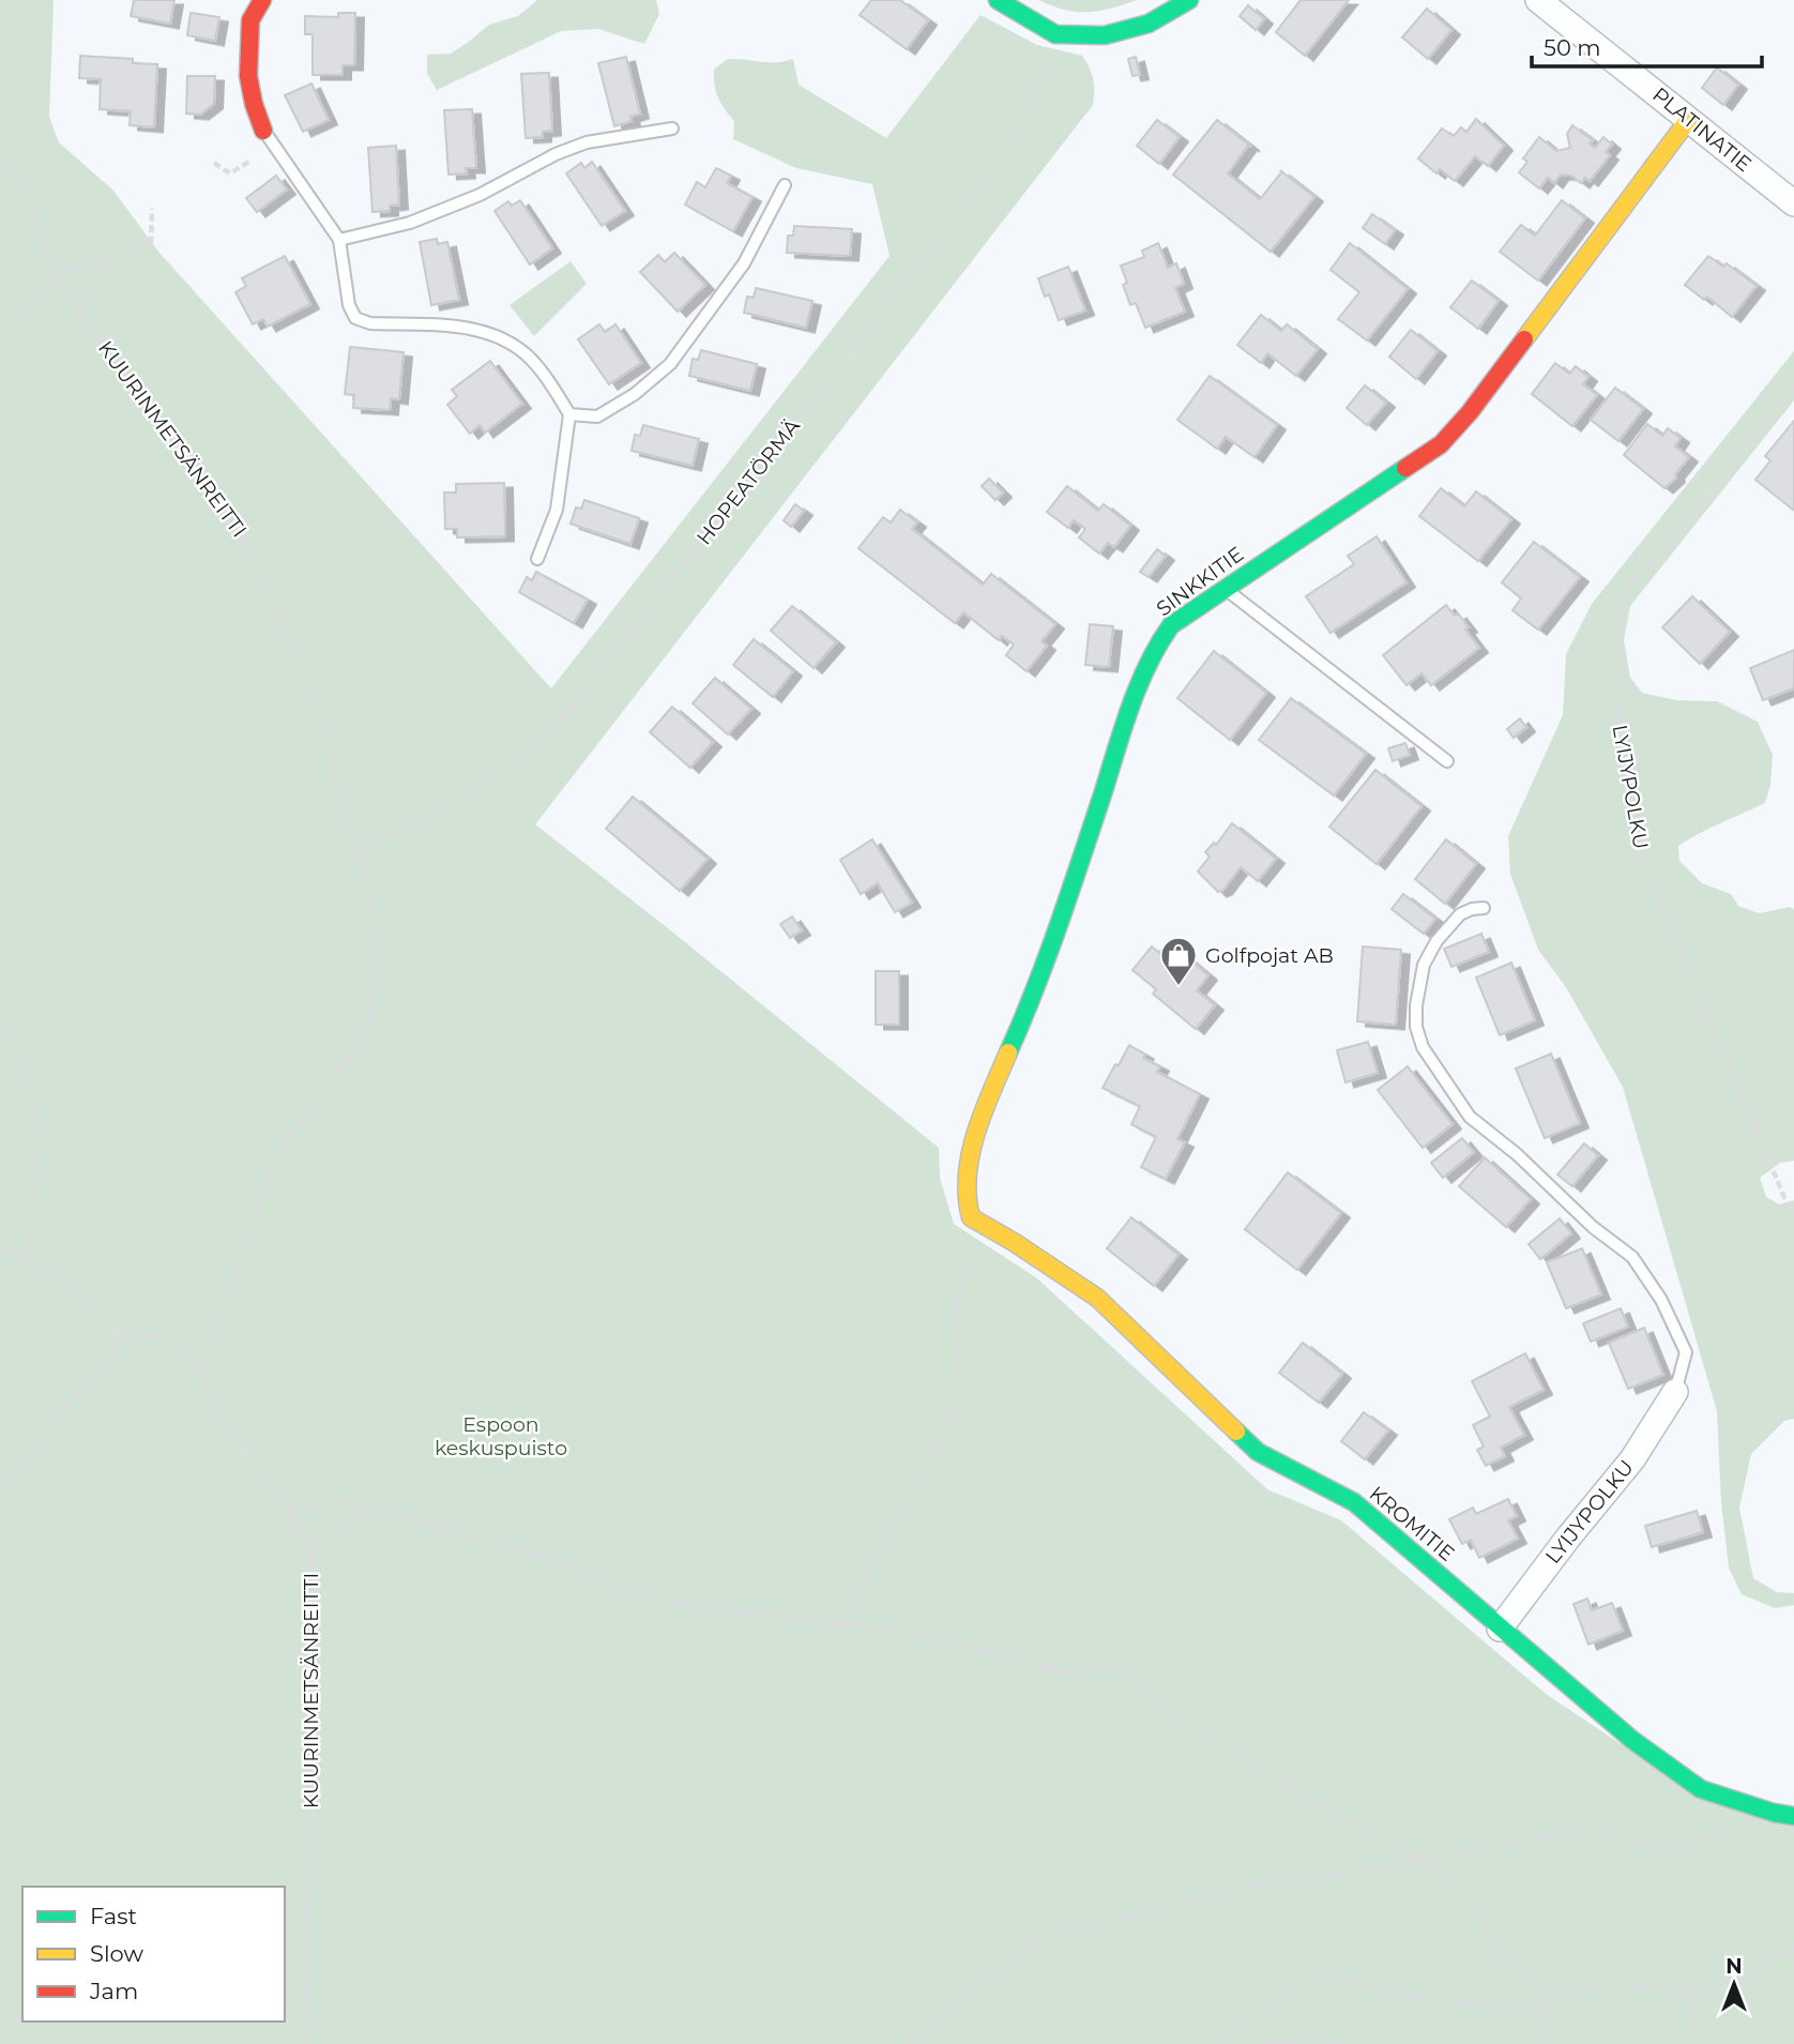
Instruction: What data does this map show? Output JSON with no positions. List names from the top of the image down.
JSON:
{
  "streets": {
    "street": [
      "PLATINATIE",
      "SINKKITIE",
      "LYIJYPOLKU",
      "KROMITIE"
    ],
    "path": ["KUURINMETSÄNREITTI", "HOPEATÖRMÄ"]
  },
  "crossings": [
    ["PLATINATIE", "SINKKITIE"],
    ["KUURINMETSÄNREITTI", "HOPEATÖRMÄ"],
    ["SINKKITIE", "KROMITIE"],
    ["LYIJYPOLKU", "KROMITIE"]
  ],
  "parks": ["Espoon keskuspuisto"],
  "places": {
    "shop": ["Golfpojat AB"]
  },
  "legend": ["Fast", "Slow", "Jam"],
  "scale_bar": "50 m",
  "north": "top"
}
